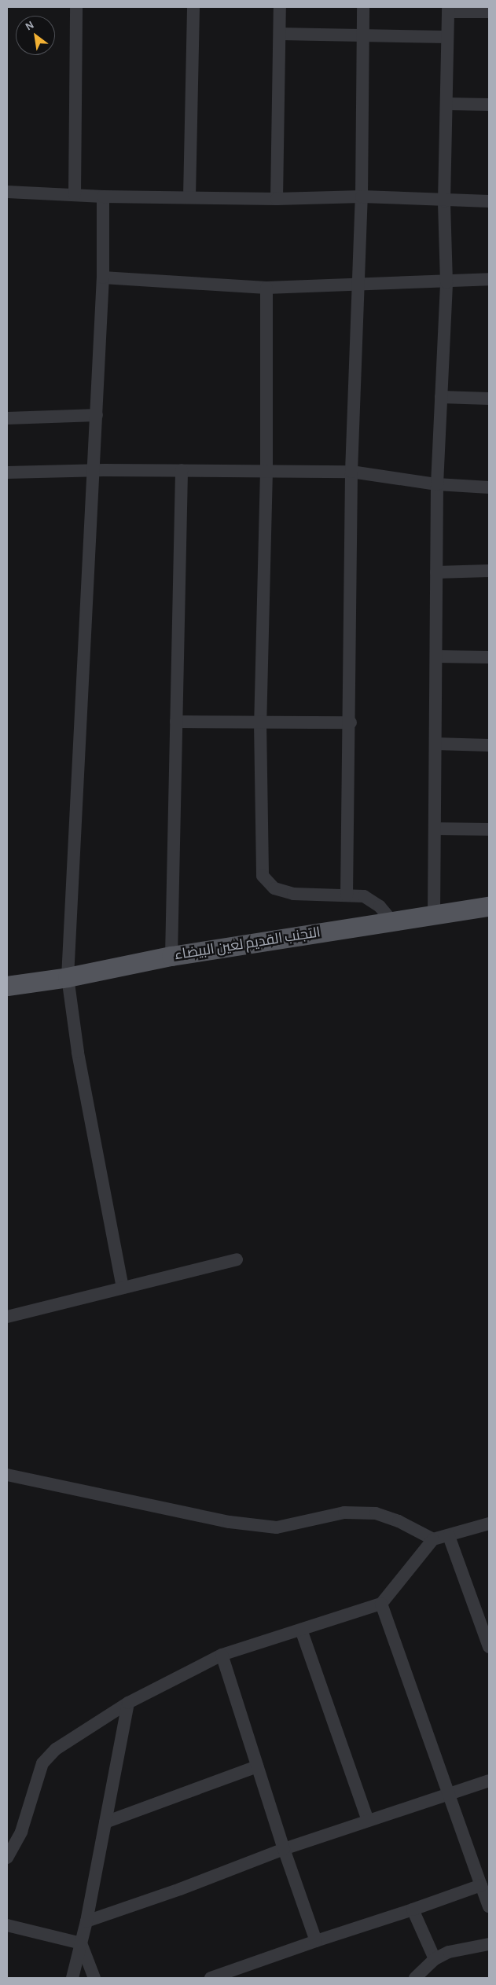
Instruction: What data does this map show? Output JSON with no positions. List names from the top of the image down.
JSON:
{
  "streets": {
    "main road": ["التجنب القديم لعين البيضاء"]
  },
  "north": "top left"
}
